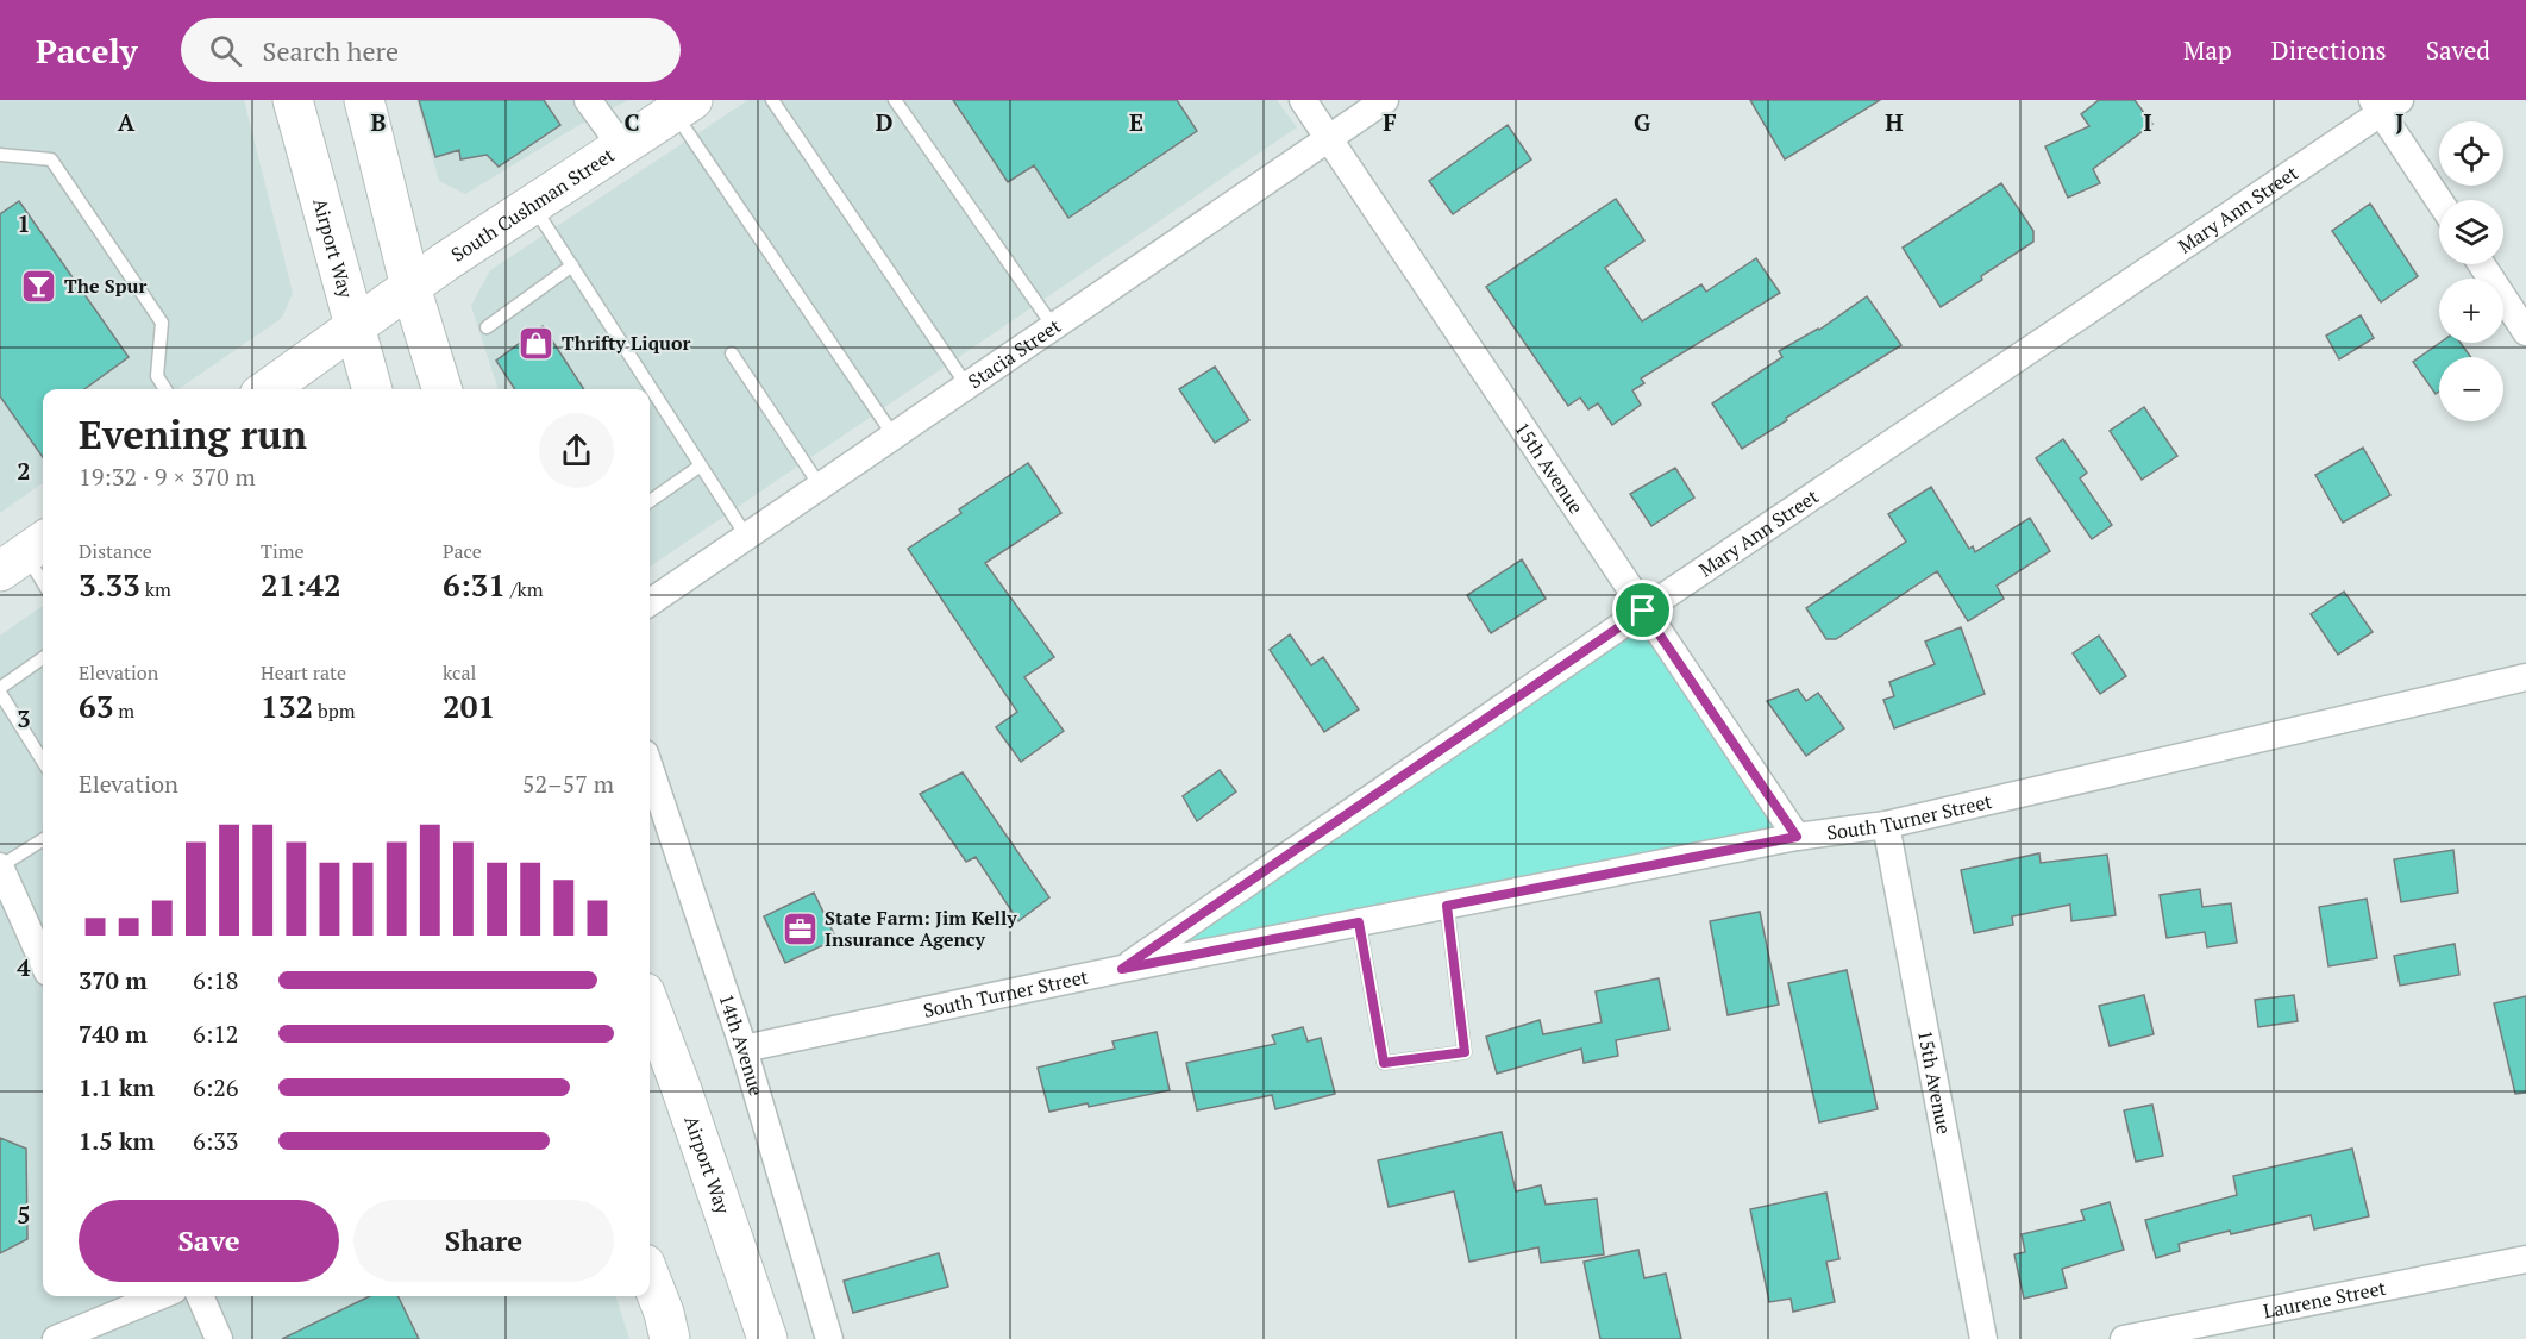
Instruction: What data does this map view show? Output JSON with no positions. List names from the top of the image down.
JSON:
{
  "streets": {
    "main road": ["South Cushman Street", "Airport Way"],
    "street": [
      "Mary Ann Street",
      "Stacia Street",
      "15th Avenue",
      "South Turner Street",
      "14th Avenue",
      "Laurene Street"
    ]
  },
  "crossings": [
    ["South Cushman Street", "Airport Way"],
    ["Mary Ann Street", "15th Avenue"],
    ["Mary Ann Street", "South Turner Street"],
    ["Stacia Street", "15th Avenue"],
    ["15th Avenue", "South Turner Street"],
    ["South Turner Street", "14th Avenue"]
  ],
  "places": {
    "bar": ["The Spur"],
    "shop": ["Thrifty Liquor"],
    "office": ["State Farm: Jim Kelly Insurance Agency"]
  },
  "page": {
    "header": "Pacely",
    "search": "Search here",
    "nav": ["Map", "Directions", "Saved"],
    "map_buttons": ["+", "−"],
    "heading": ["Evening run", "19:32 · 9 × 370 m"],
    "stats": [
      ["Distance", "3.33 km"],
      ["Time", "21:42"],
      ["Pace", "6:31 /km"],
      ["Elevation", "63 m"],
      ["Heart rate", "132 bpm"],
      ["kcal", "201"]
    ],
    "chart": ["Elevation", "52–57 m"],
    "list": [
      {
        "name": "370 m",
        "note": "6:18"
      },
      {
        "name": "740 m",
        "note": "6:12"
      },
      {
        "name": "1.1 km",
        "note": "6:26"
      },
      {
        "name": "1.5 km",
        "note": "6:33"
      }
    ],
    "buttons": ["Save", "Share"]
  },
  "grid": {
    "columns": [
      "A",
      "B",
      "C",
      "D",
      "E",
      "F",
      "G",
      "H",
      "I",
      "J"
    ],
    "rows": [
      "1",
      "2",
      "3",
      "4",
      "5"
    ]
  }
}
